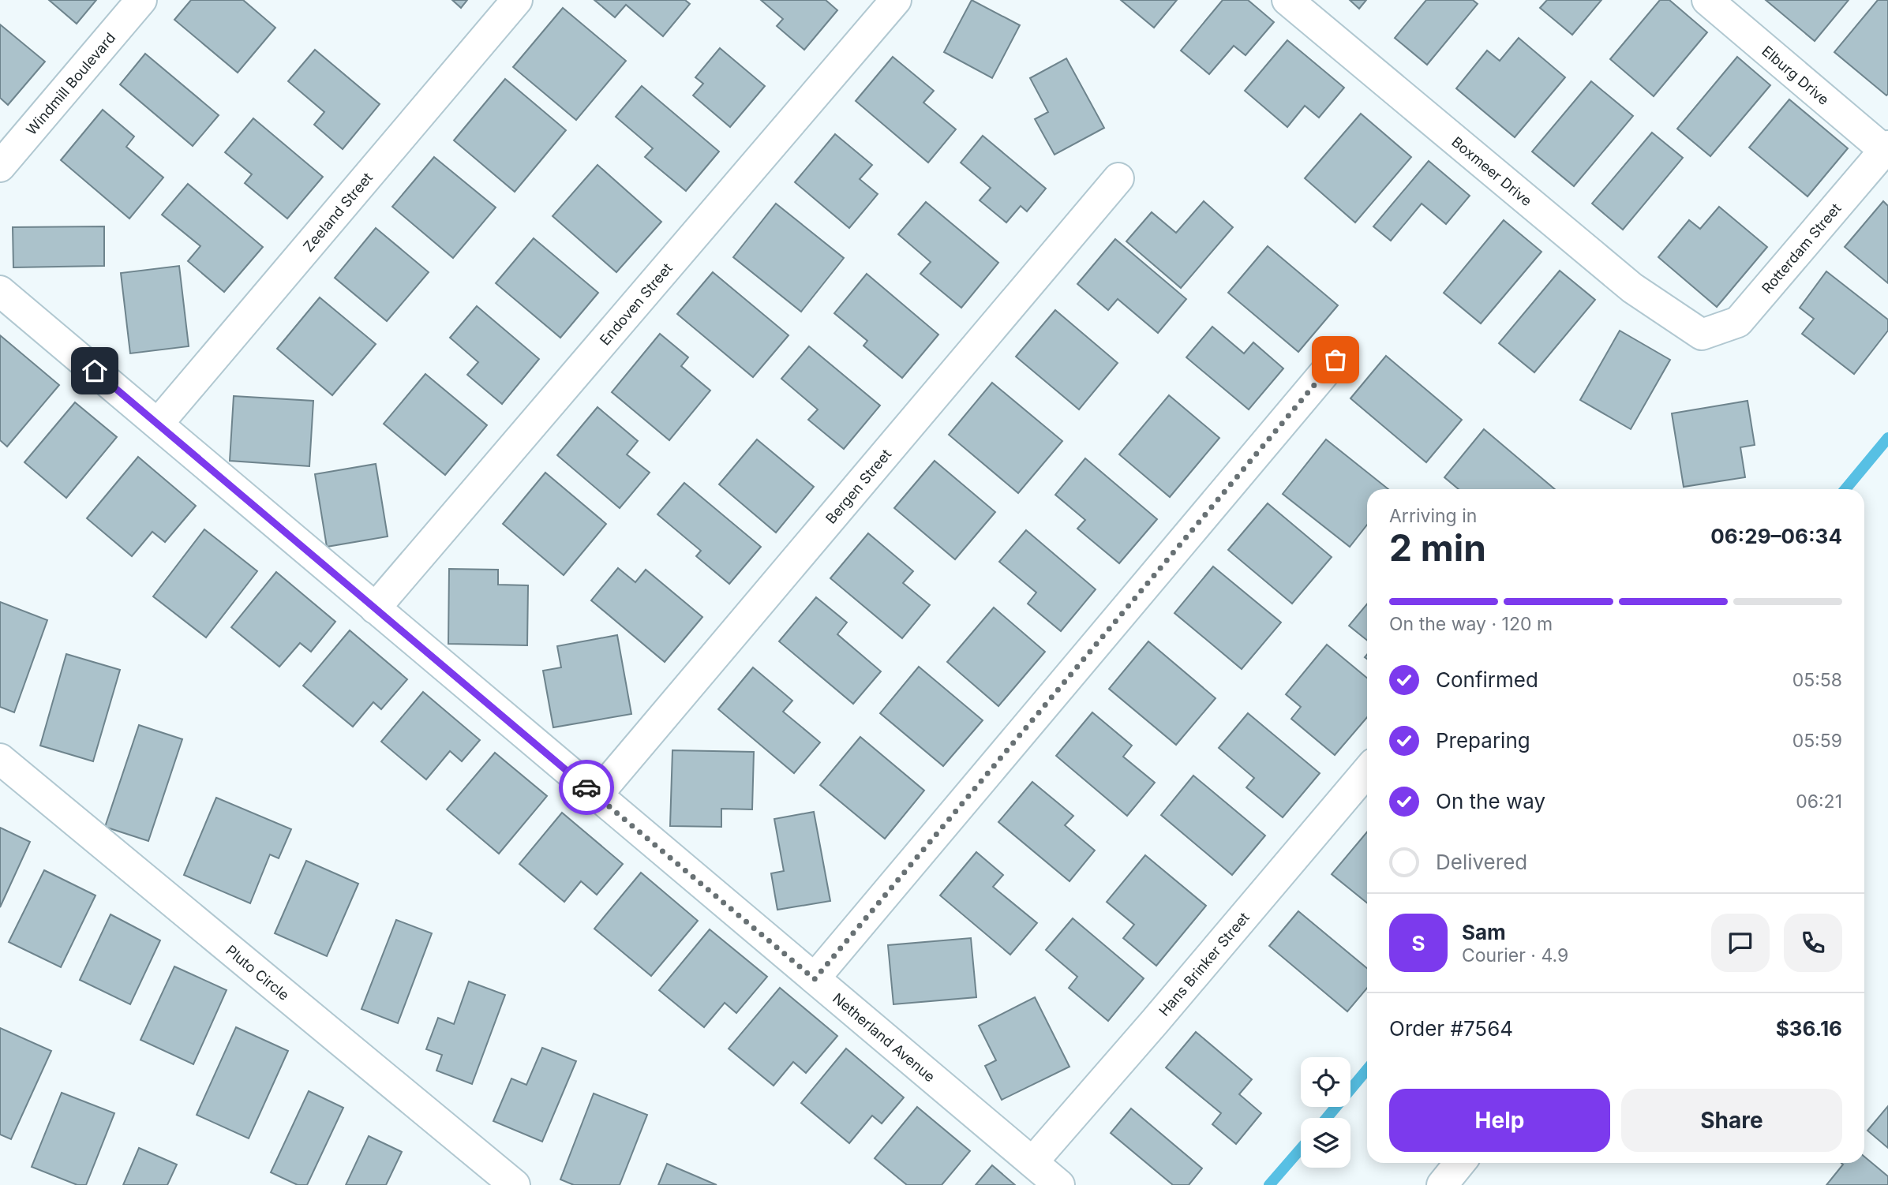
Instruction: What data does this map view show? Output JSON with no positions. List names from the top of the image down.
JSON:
{
  "streets": {
    "street": [
      "Elburg Drive",
      "Windmill Boulevard",
      "Boxmeer Drive",
      "Zeeland Street",
      "Rotterdam Street",
      "Endoven Street",
      "Bergen Street",
      "Hans Brinker Street",
      "Pluto Circle",
      "Netherland Avenue"
    ]
  },
  "crossings": [
    ["Elburg Drive", "Rotterdam Street"],
    ["Boxmeer Drive", "Rotterdam Street"],
    ["Zeeland Street", "Netherland Avenue"],
    ["Endoven Street", "Netherland Avenue"],
    ["Bergen Street", "Netherland Avenue"],
    ["Hans Brinker Street", "Netherland Avenue"]
  ],
  "page": {
    "heading": ["2 min", "Arriving in", "06:29–06:34"],
    "panel": [
      "Sam",
      "Courier · 4.9",
      "Order #7564",
      "$36.16"
    ],
    "bar": "On the way · 120 m",
    "list": [
      ["Confirmed", "05:58"],
      ["Preparing", "05:59"],
      ["On the way", "06:21"],
      "Delivered"
    ],
    "round": "S",
    "buttons": ["Help", "Share"]
  }
}
